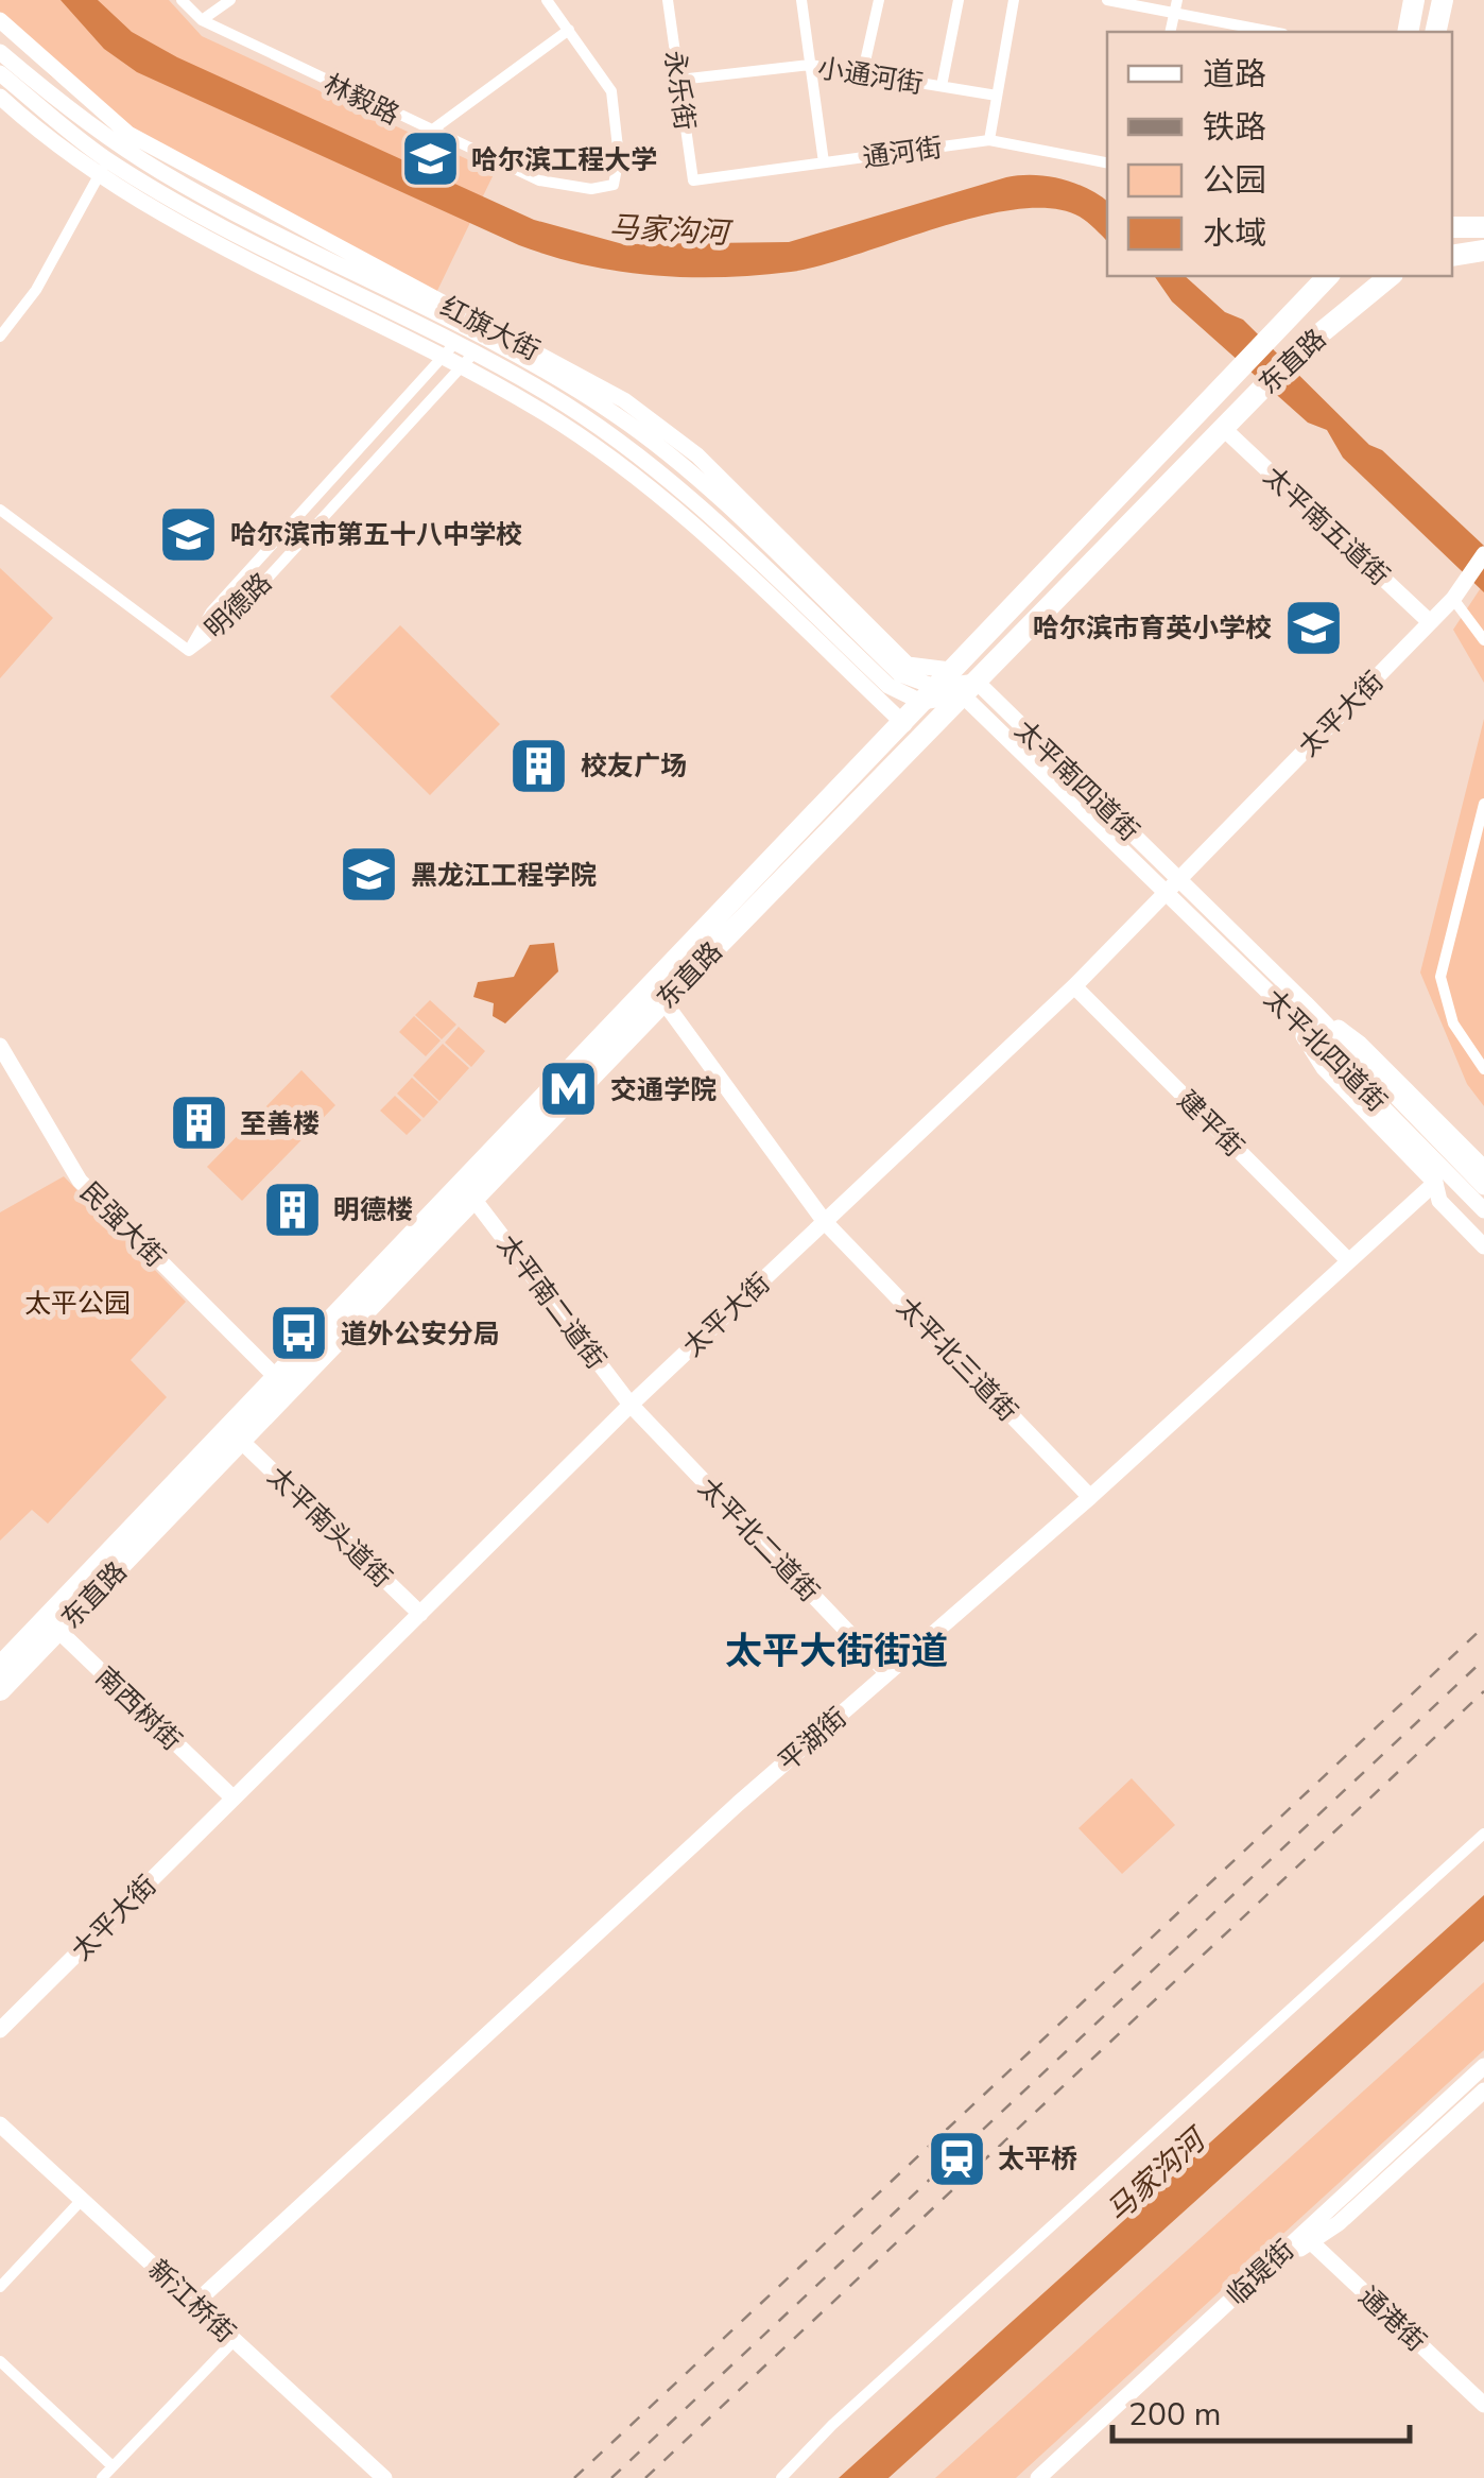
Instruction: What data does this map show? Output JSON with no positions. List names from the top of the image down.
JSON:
{
  "streets": {
    "highway": ["东直路"],
    "main road": [
      "红旗大街",
      "太平南五道街",
      "太平大街",
      "太平南四道街",
      "太平北四道街",
      "建平街",
      "民强大街",
      "太平南二道街",
      "太平北三道街",
      "太平南头道街",
      "太平北二道街",
      "南西树街",
      "平湖街",
      "临堤街",
      "新江桥街",
      "通港街"
    ],
    "street": [
      "小通河街",
      "永乐街",
      "林毅路",
      "通河街",
      "明德路"
    ]
  },
  "crossings": [
    ["小通河街", "永乐街"],
    ["永乐街", "通河街"],
    ["红旗大街", "东直路"],
    ["红旗大街", "明德路"],
    ["东直路", "太平南五道街"],
    ["东直路", "太平南四道街"],
    ["东直路", "民强大街"],
    ["东直路", "太平南二道街"],
    ["东直路", "太平北三道街"],
    ["东直路", "太平南头道街"],
    ["东直路", "南西树街"],
    ["太平南五道街", "太平大街"],
    ["太平大街", "太平南四道街"],
    ["太平大街", "太平北四道街"],
    ["太平大街", "建平街"],
    ["太平大街", "太平南二道街"],
    ["太平大街", "太平北三道街"],
    ["太平大街", "太平南头道街"],
    ["太平大街", "太平北二道街"],
    ["太平大街", "南西树街"],
    ["太平南四道街", "太平北四道街"],
    ["建平街", "平湖街"],
    ["太平南二道街", "太平北二道街"],
    ["太平北三道街", "平湖街"],
    ["太平北二道街", "平湖街"],
    ["平湖街", "新江桥街"],
    ["临堤街", "通港街"]
  ],
  "districts": ["太平大街街道"],
  "water": ["马家沟河"],
  "parks": ["太平公园"],
  "places": {
    "school or university": [
      "哈尔滨工程大学",
      "哈尔滨市第五十八中学校",
      "哈尔滨市育英小学校",
      "黑龙江工程学院"
    ],
    "building": ["校友广场", "至善楼", "明德楼"],
    "metro station": ["交通学院"],
    "bus stop": ["道外公安分局"],
    "station": ["太平桥"]
  },
  "legend": [
    "道路",
    "铁路",
    "公园",
    "水域"
  ],
  "scale_bar": "200 m"
}
